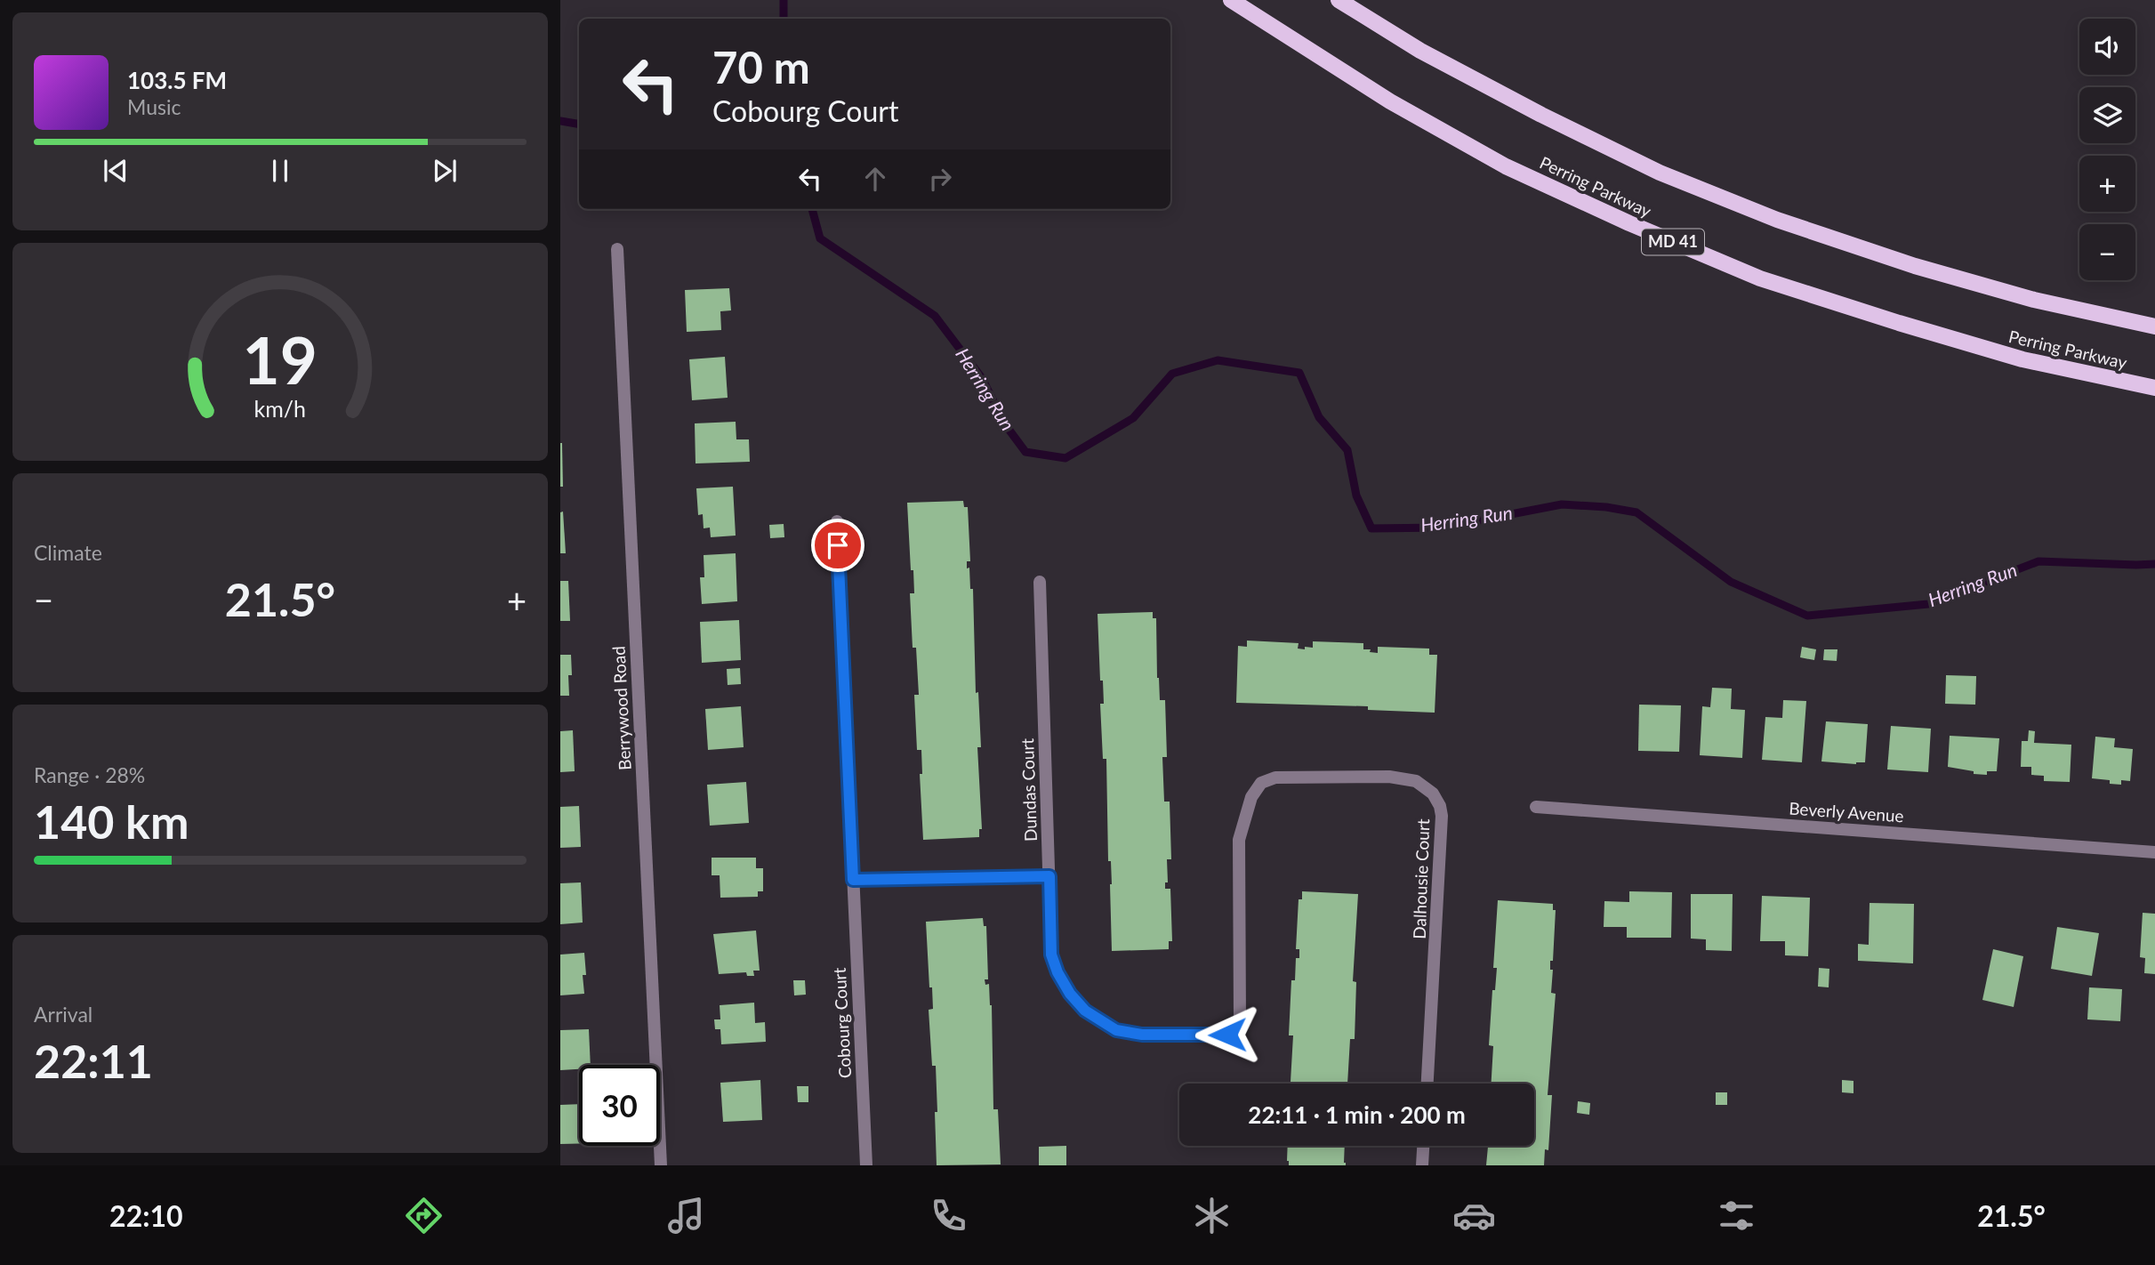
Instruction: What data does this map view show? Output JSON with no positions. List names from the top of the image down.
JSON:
{
  "streets": {
    "main road": ["Perring Parkway", "MD 41"],
    "street": [
      "Berrywood Road",
      "Dundas Court",
      "Beverly Avenue",
      "Dalhousie Court",
      "Cobourg Court"
    ]
  },
  "crossings": [
    ["Dundas Court", "Dalhousie Court"]
  ],
  "water": ["Herring Run"],
  "page": {
    "map_buttons": ["+", "−"],
    "turn": ["70 m", "Cobourg Court"],
    "song": ["103.5 FM", "Music"],
    "tile": [
      "Climate",
      ["Range · 28%", "140 km"],
      ["Arrival", "22:11"]
    ],
    "heat": ["−", "21.5°", "+"],
    "limit": "30",
    "trip": "22:11 · 1 min · 200 m",
    "tabs": ["22:10", "21.5°"],
    "gauge": ["19", "km/h"]
  }
}
